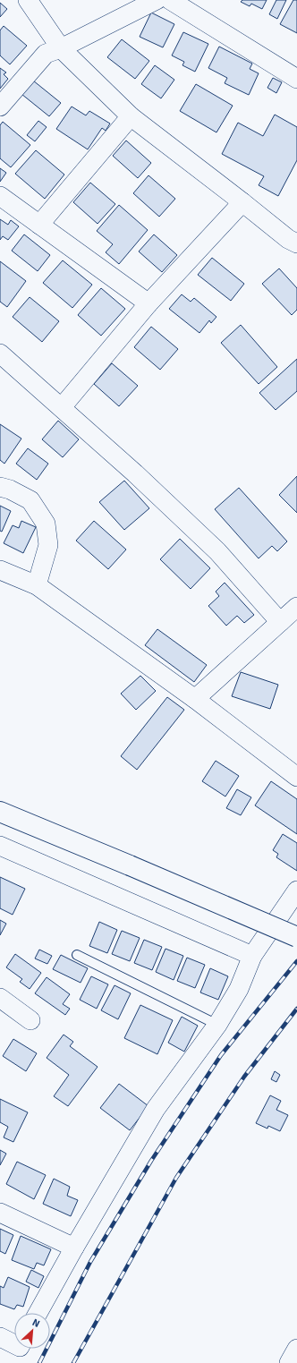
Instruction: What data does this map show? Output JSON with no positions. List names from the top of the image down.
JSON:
{
  "north": "top right"
}
